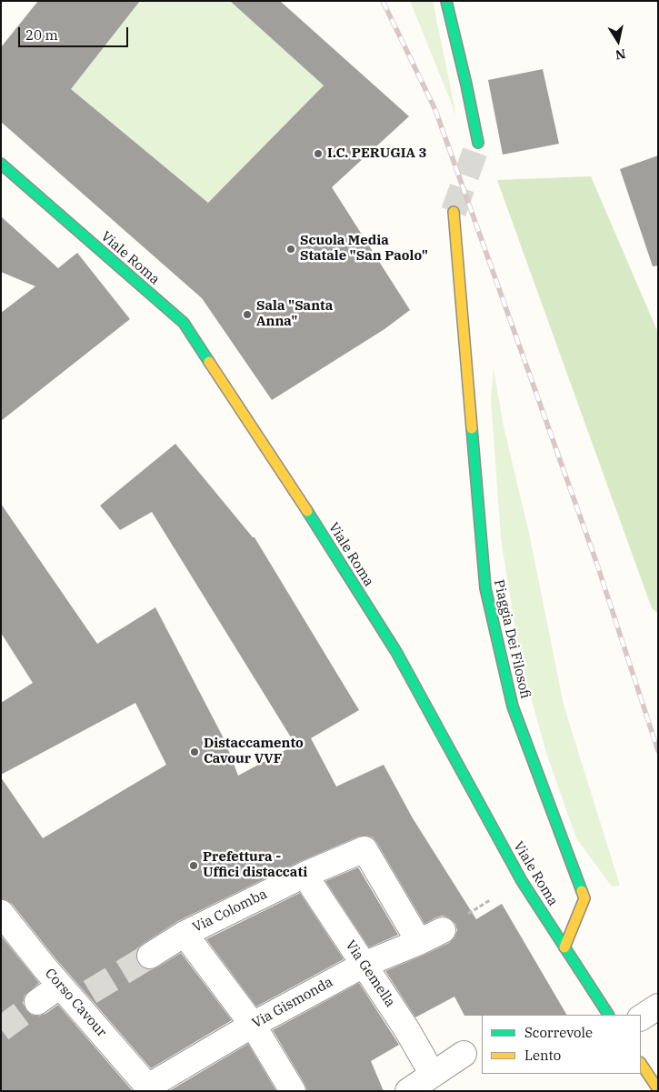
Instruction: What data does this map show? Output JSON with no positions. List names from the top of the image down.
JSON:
{
  "streets": {
    "street": [
      "Viale Roma",
      "Piaggia Dei Filosofi",
      "Via Colomba",
      "Via Gemella",
      "Corso Cavour",
      "Via Gismonda"
    ]
  },
  "crossings": [
    ["Viale Roma", "Piaggia Dei Filosofi"],
    ["Via Colomba", "Via Gemella"],
    ["Via Colomba", "Via Gismonda"],
    ["Via Gemella", "Via Gismonda"],
    ["Corso Cavour", "Via Gismonda"]
  ],
  "places": [
    "I.C. PERUGIA 3",
    "Scuola Media Statale \"San Paolo\"",
    "Sala \"Santa Anna\"",
    "Distaccamento Cavour VVF",
    "Prefettura - Uffici distaccati"
  ],
  "legend": ["Scorrevole", "Lento"],
  "scale_bar": "20 m",
  "north": "bottom"
}
